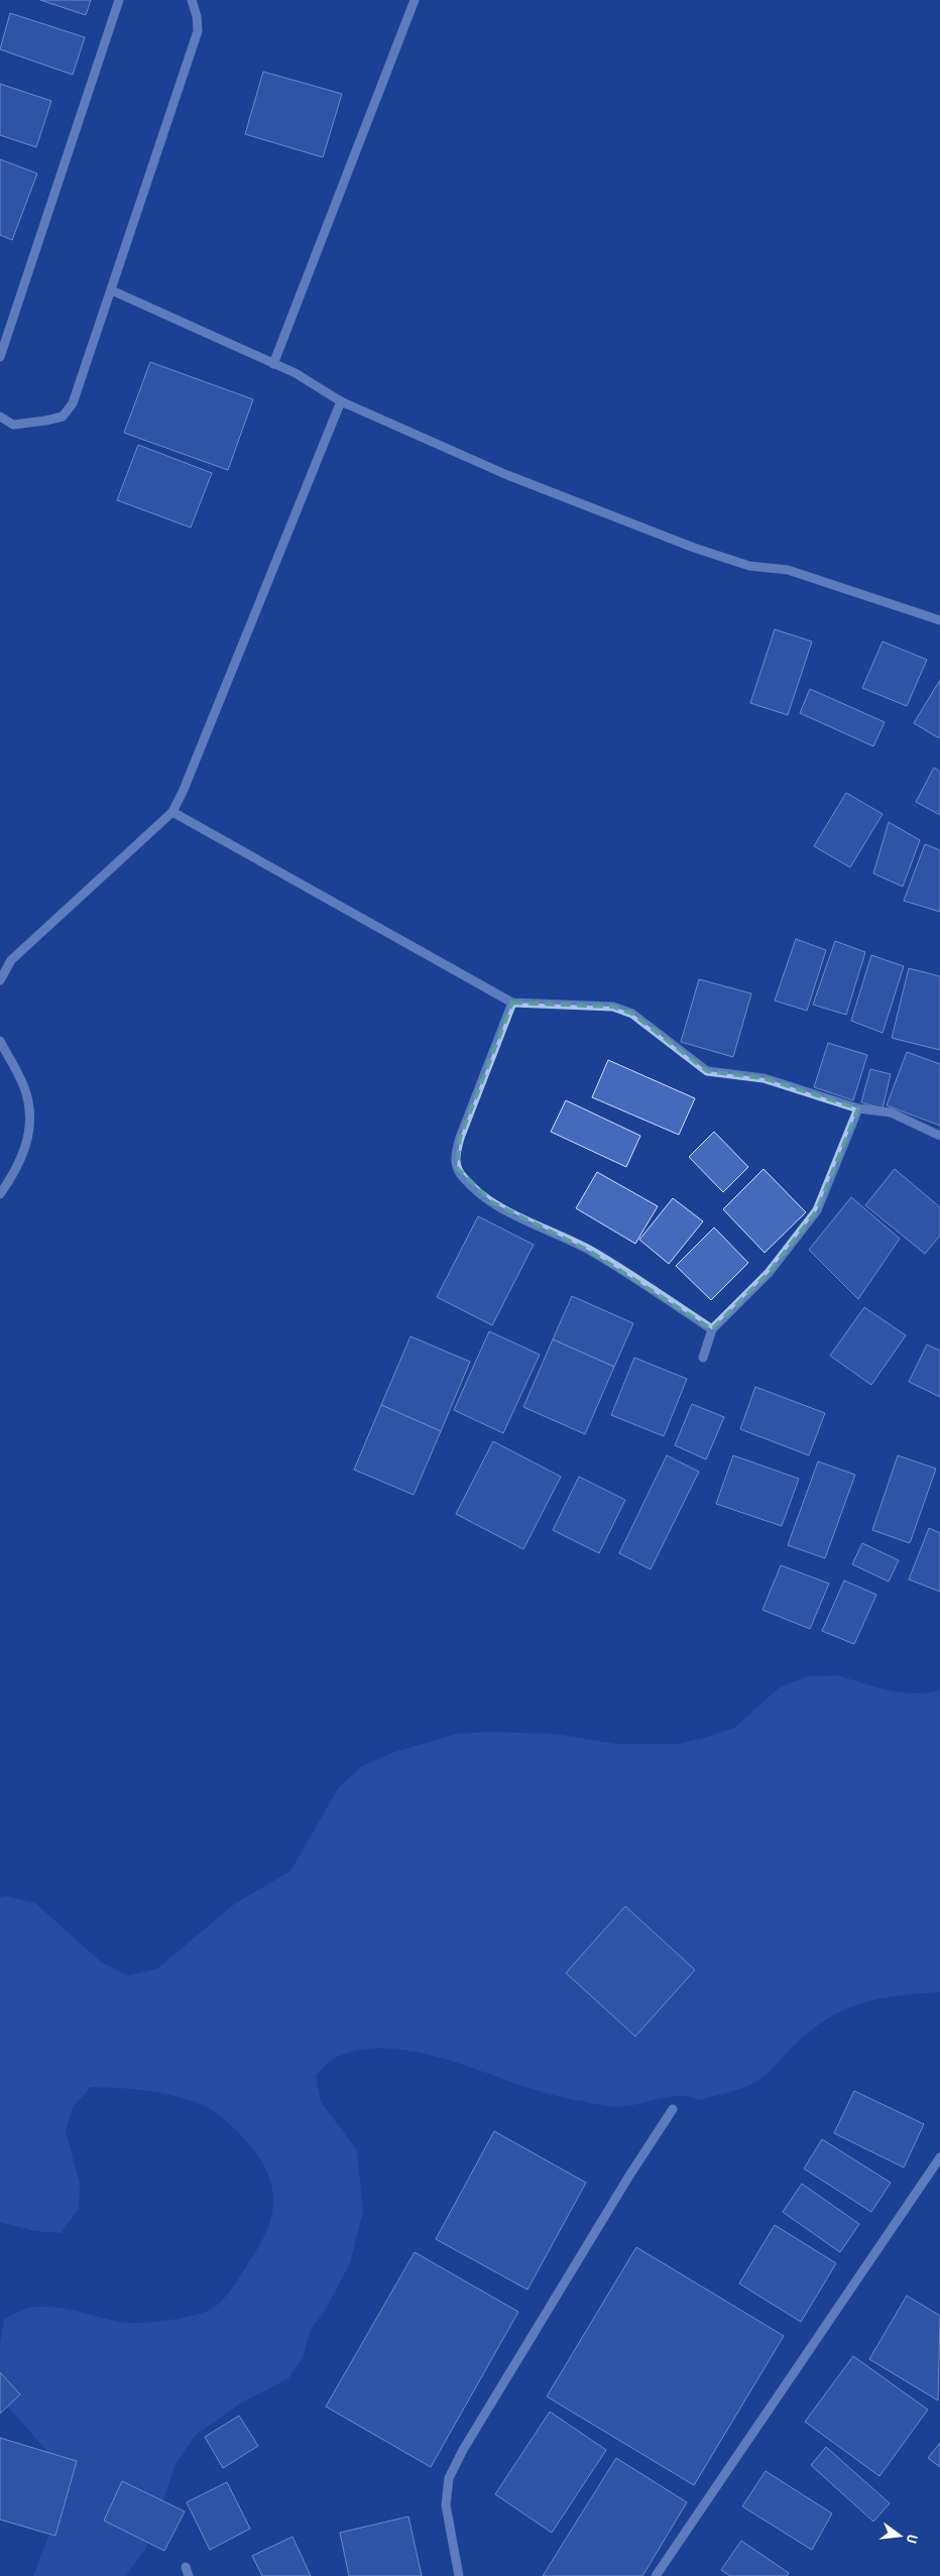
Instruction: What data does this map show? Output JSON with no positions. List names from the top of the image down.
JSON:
{
  "north": "right"
}
